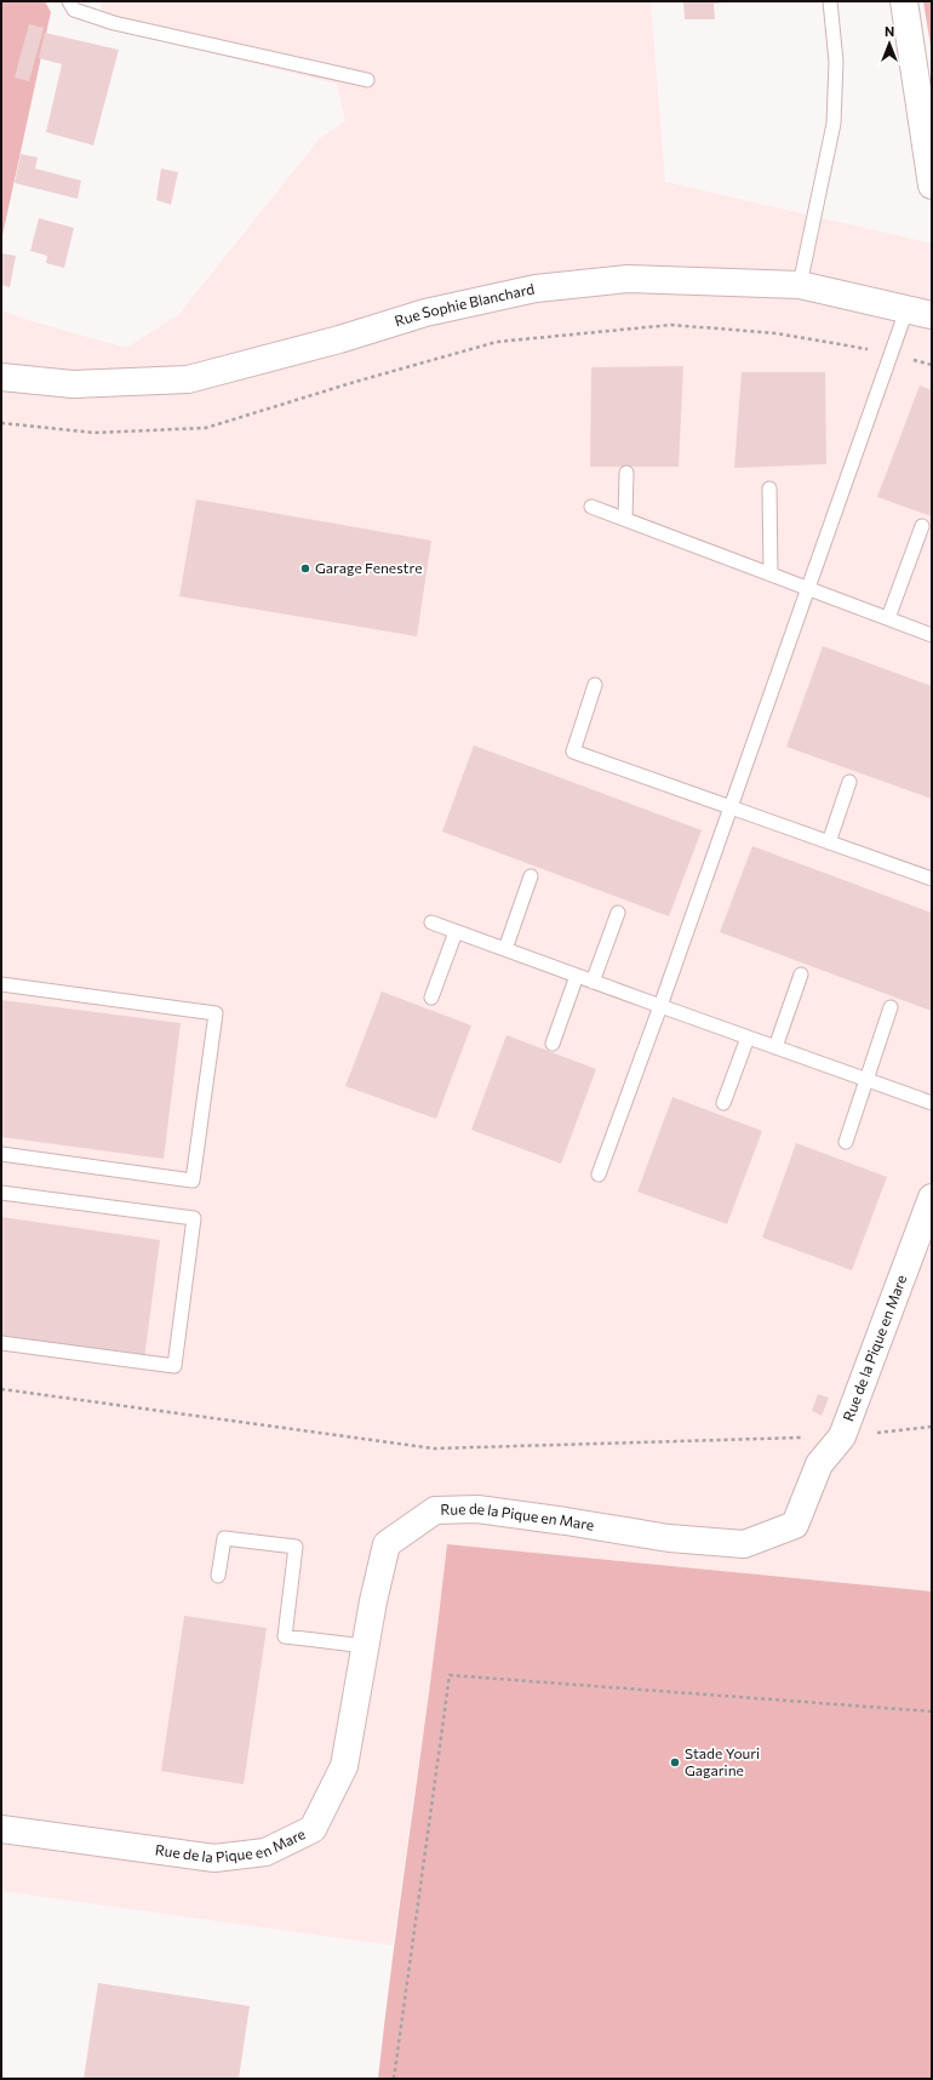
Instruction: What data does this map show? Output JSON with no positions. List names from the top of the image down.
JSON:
{
  "streets": {
    "street": ["Rue Sophie Blanchard", "Rue de la Pique en Mare"]
  },
  "places": ["Garage Fenestre", "Stade Youri Gagarine"],
  "north": "top"
}
